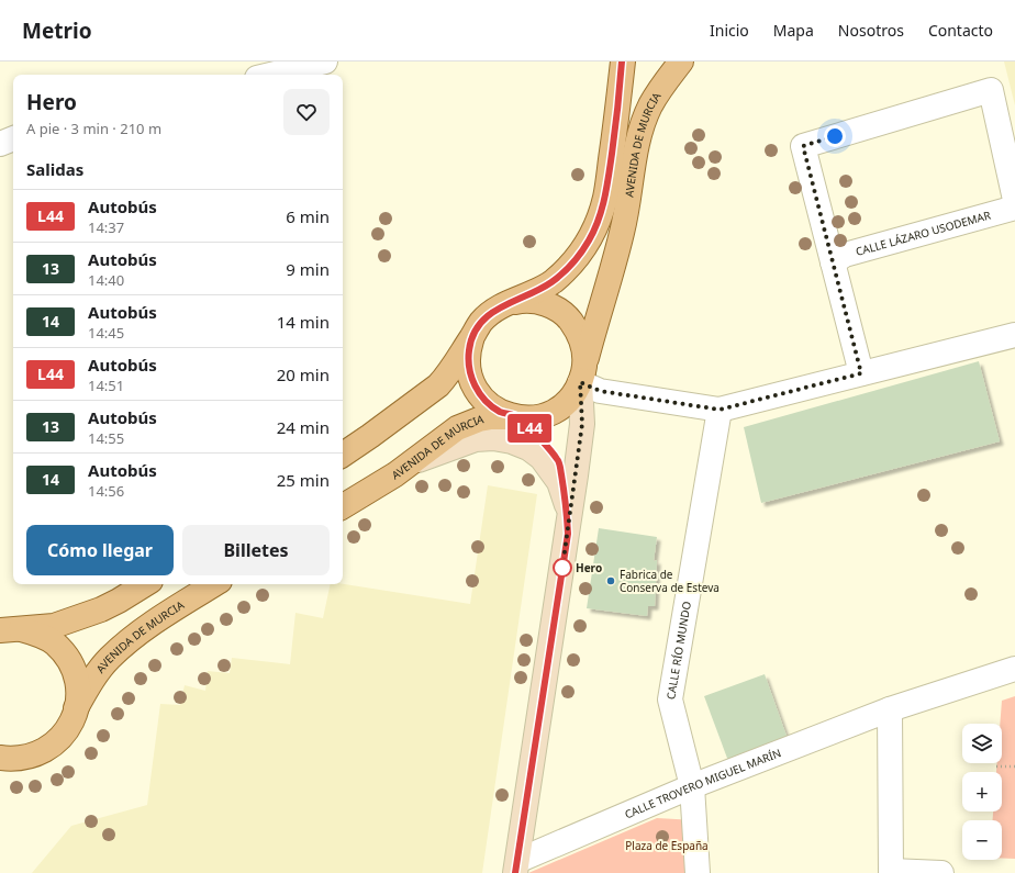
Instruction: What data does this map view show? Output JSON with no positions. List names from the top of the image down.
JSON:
{
  "streets": {
    "main road": ["AVENIDA DE MURCIA"],
    "street": ["CALLE LÁZARO USODEMAR", "CALLE RÍO MUNDO", "CALLE TROVERO MIGUEL MARÍN"]
  },
  "crossings": [
    ["AVENIDA DE MURCIA", "CALLE TROVERO MIGUEL MARÍN"],
    ["CALLE RÍO MUNDO", "CALLE TROVERO MIGUEL MARÍN"]
  ],
  "parks": ["Plaza de España"],
  "places": ["Hero", "Fabrica de Conserva de Esteva"],
  "lines": ["bus line L44"],
  "page": {
    "header": "Metrio",
    "nav": [
      "Inicio",
      "Mapa",
      "Nosotros",
      "Contacto"
    ],
    "on_map": "L44",
    "heading": [
      ["Hero", "A pie · 3 min · 210 m"],
      "Salidas"
    ],
    "list": [
      {
        "mark": "L44",
        "name": "Autobús",
        "note": "14:37",
        "value": "6 min"
      },
      {
        "mark": "13",
        "name": "Autobús",
        "note": "14:40",
        "value": "9 min"
      },
      {
        "mark": "14",
        "name": "Autobús",
        "note": "14:45",
        "value": "14 min"
      },
      {
        "mark": "L44",
        "name": "Autobús",
        "note": "14:51",
        "value": "20 min"
      },
      {
        "mark": "13",
        "name": "Autobús",
        "note": "14:55",
        "value": "24 min"
      },
      {
        "mark": "14",
        "name": "Autobús",
        "note": "14:56",
        "value": "25 min"
      }
    ],
    "buttons": ["Cómo llegar", "Billetes"],
    "map_buttons": ["+", "−"]
  }
}
